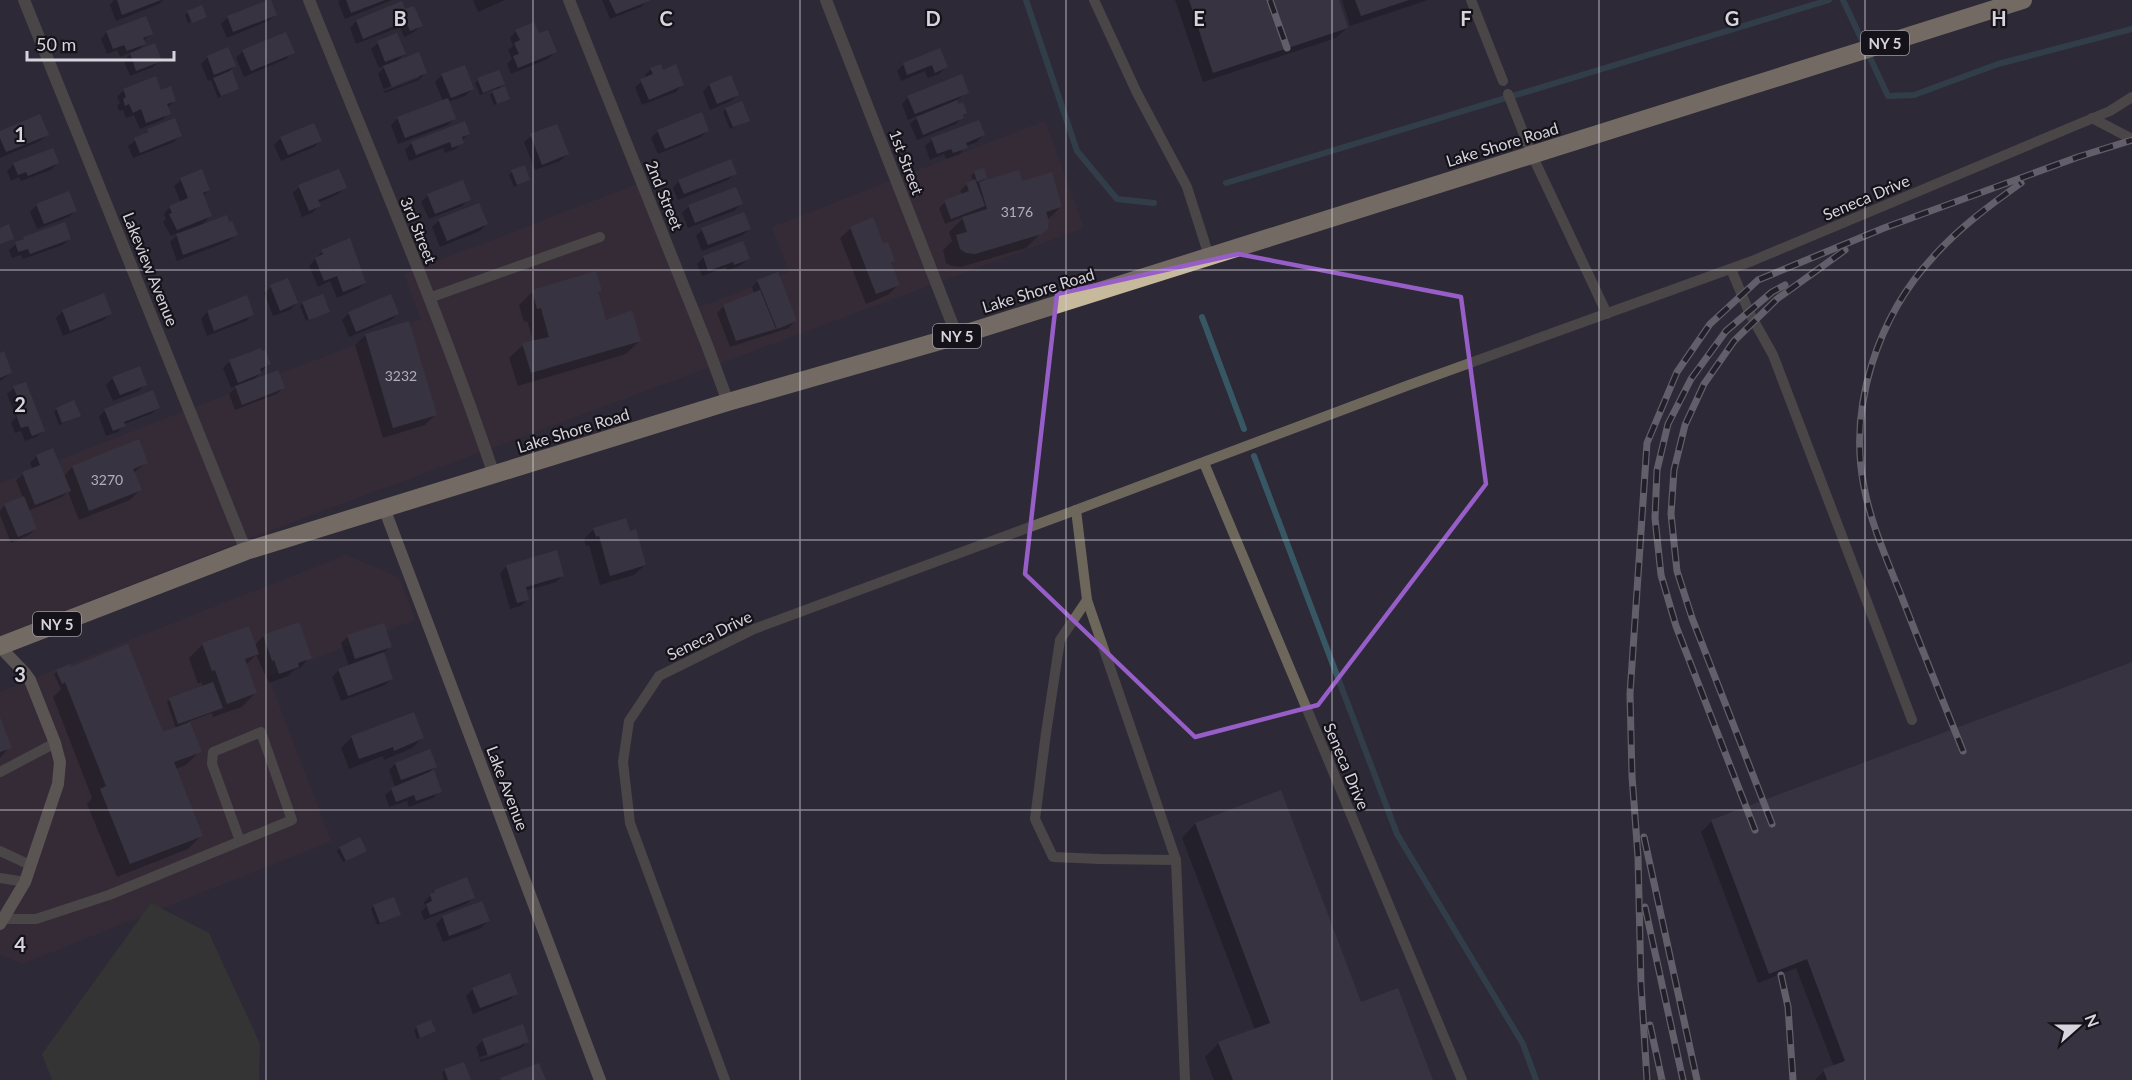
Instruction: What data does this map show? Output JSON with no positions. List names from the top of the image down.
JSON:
{
  "streets": {
    "highway": ["NY 5", "Lake Shore Road"],
    "street": [
      "1st Street",
      "2nd Street",
      "3rd Street",
      "Lakeview Avenue",
      "Lake Avenue"
    ],
    "lane": ["Seneca Drive"]
  },
  "crossings": [
    ["Lake Shore Road", "1st Street"],
    ["Lake Shore Road", "2nd Street"],
    ["Lake Shore Road", "3rd Street"],
    ["Lake Shore Road", "Lakeview Avenue"],
    ["Lake Shore Road", "Lake Avenue"]
  ],
  "house_numbers": ["3176", "3232", "3270"],
  "scale_bar": "50 m",
  "north": "right",
  "grid": {
    "columns": [
      "B",
      "C",
      "D",
      "E",
      "F",
      "G",
      "H"
    ],
    "rows": [
      "1",
      "2",
      "3",
      "4"
    ]
  }
}
